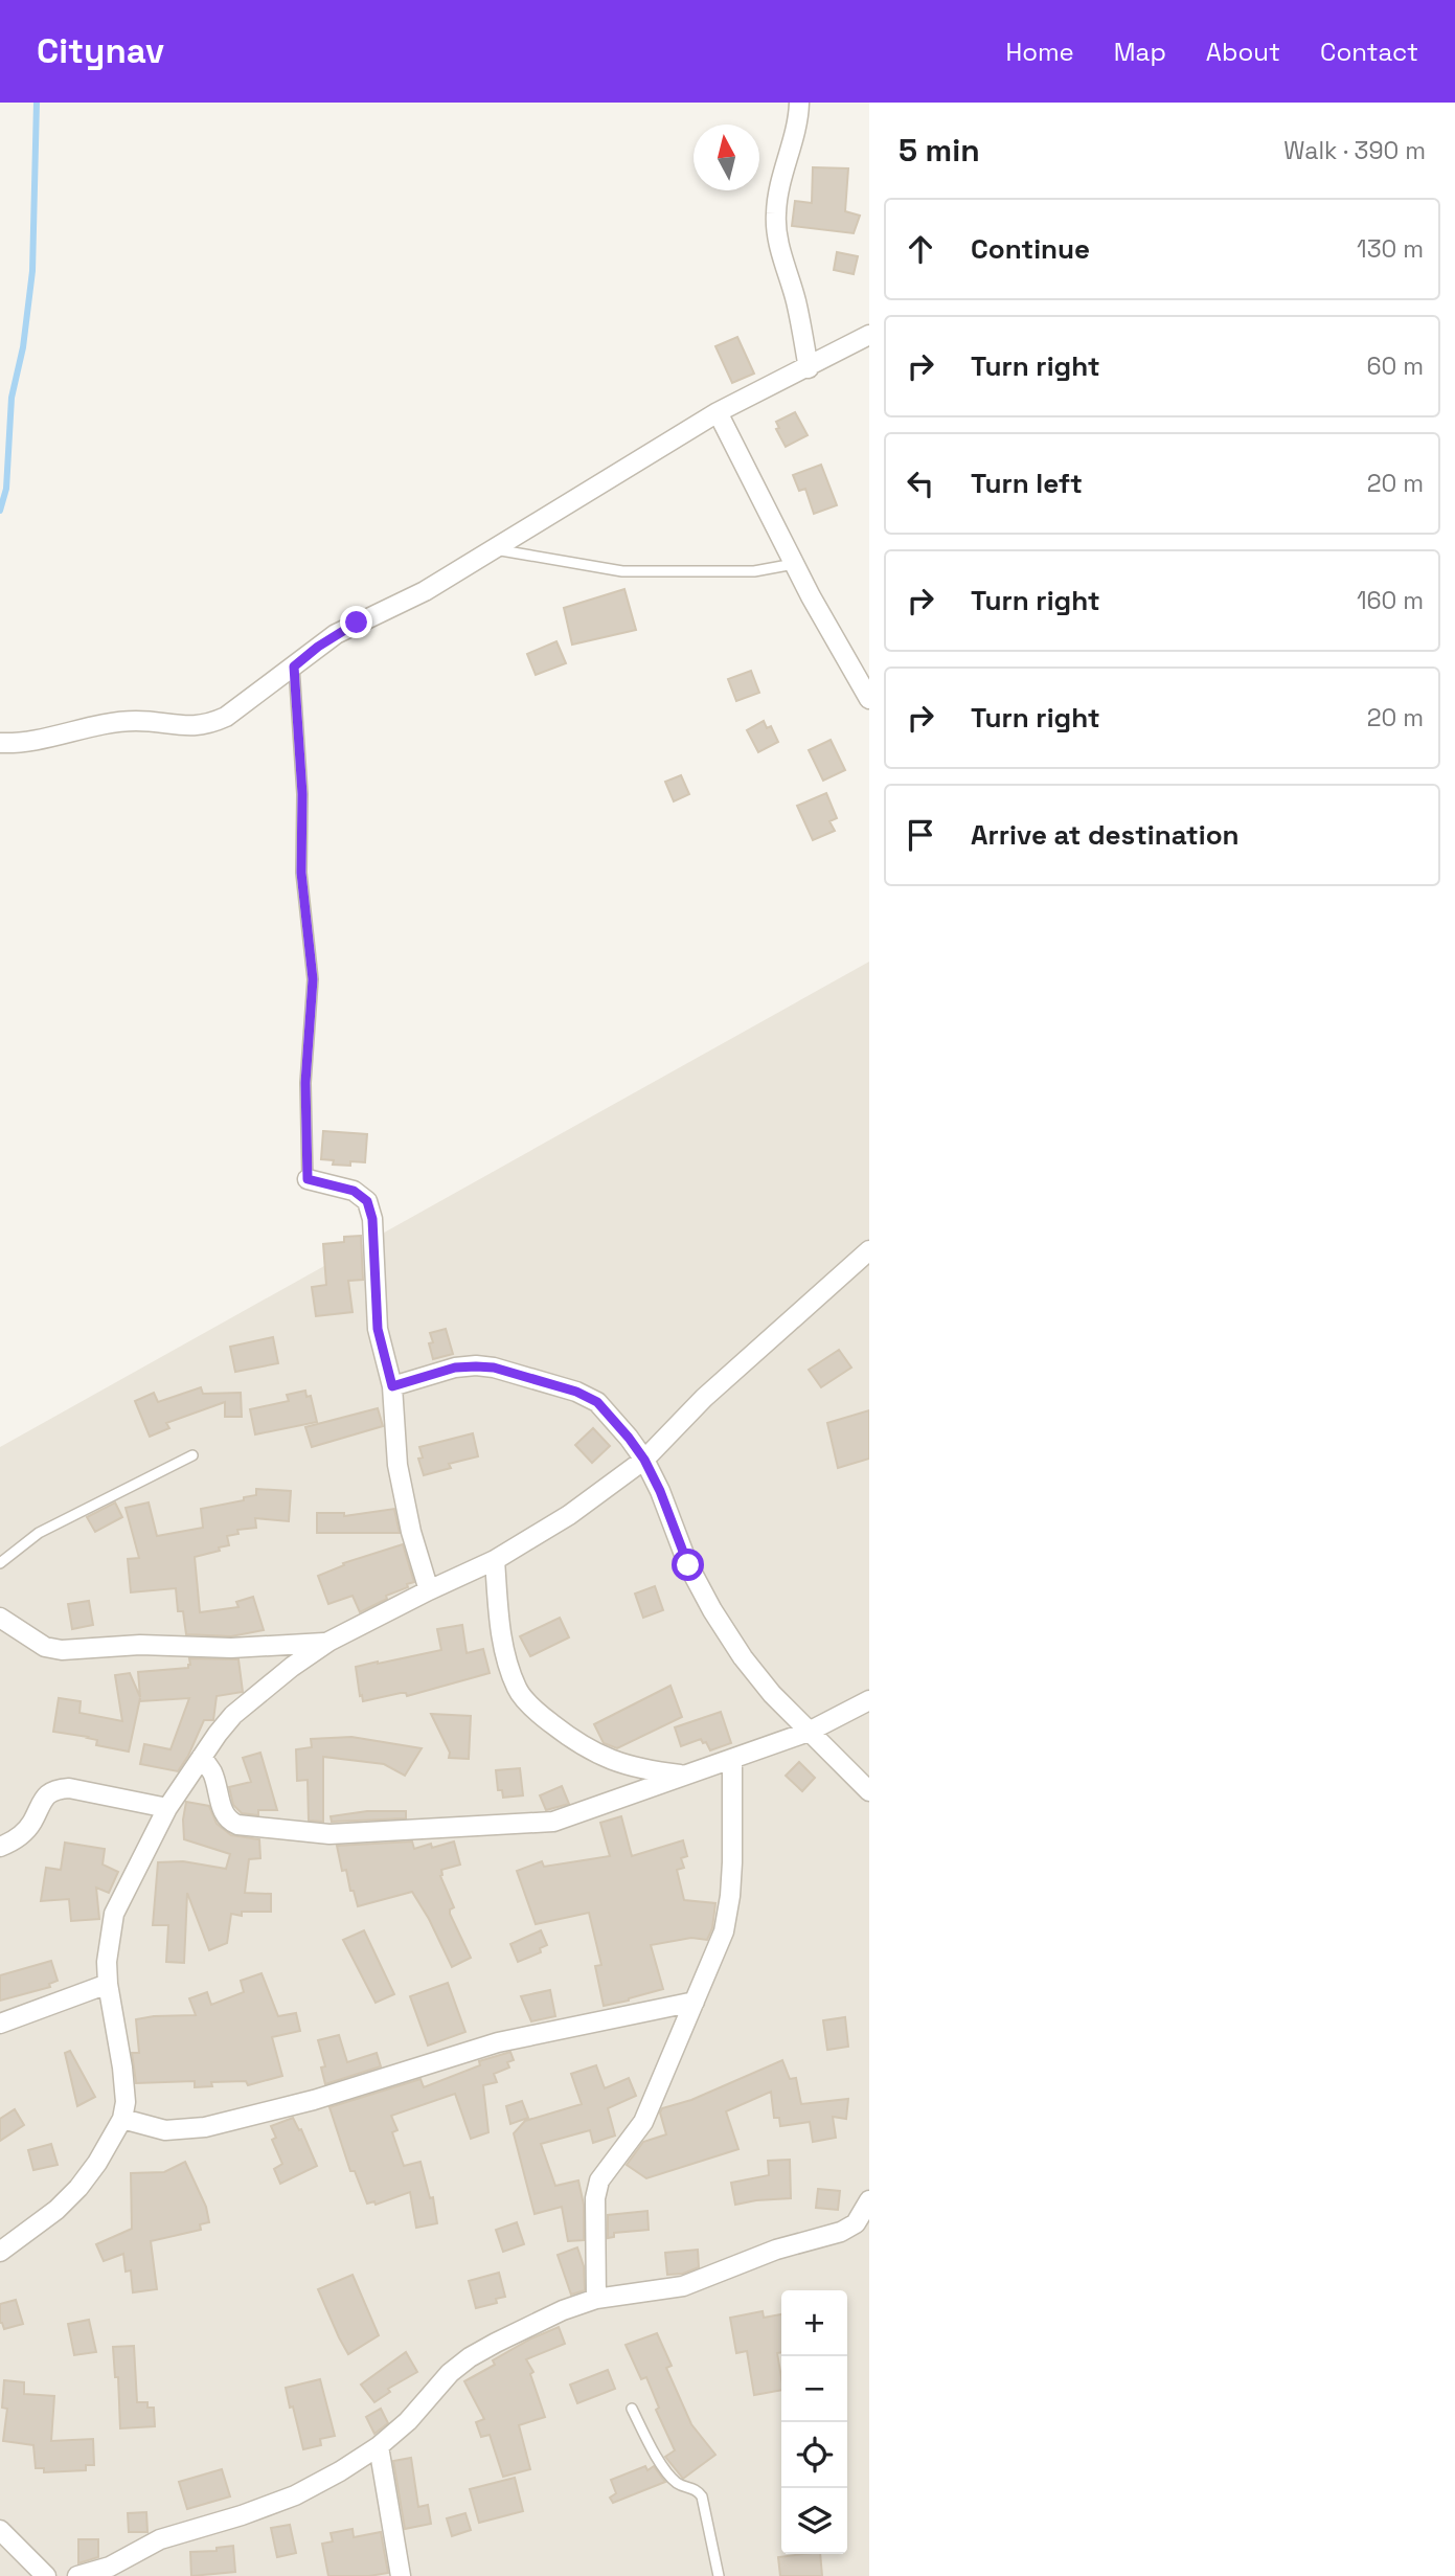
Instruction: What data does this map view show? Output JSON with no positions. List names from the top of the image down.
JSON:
{
  "north": "top",
  "page": {
    "header": "Citynav",
    "nav": [
      "Home",
      "Map",
      "About",
      "Contact"
    ],
    "heading": ["5 min", "Walk · 390 m"],
    "list": [
      ["Continue", "130 m"],
      ["Turn right", "60 m"],
      ["Turn left", "20 m"],
      ["Turn right", "160 m"],
      ["Turn right", "20 m"],
      "Arrive at destination"
    ],
    "map_buttons": ["+", "−"]
  }
}
